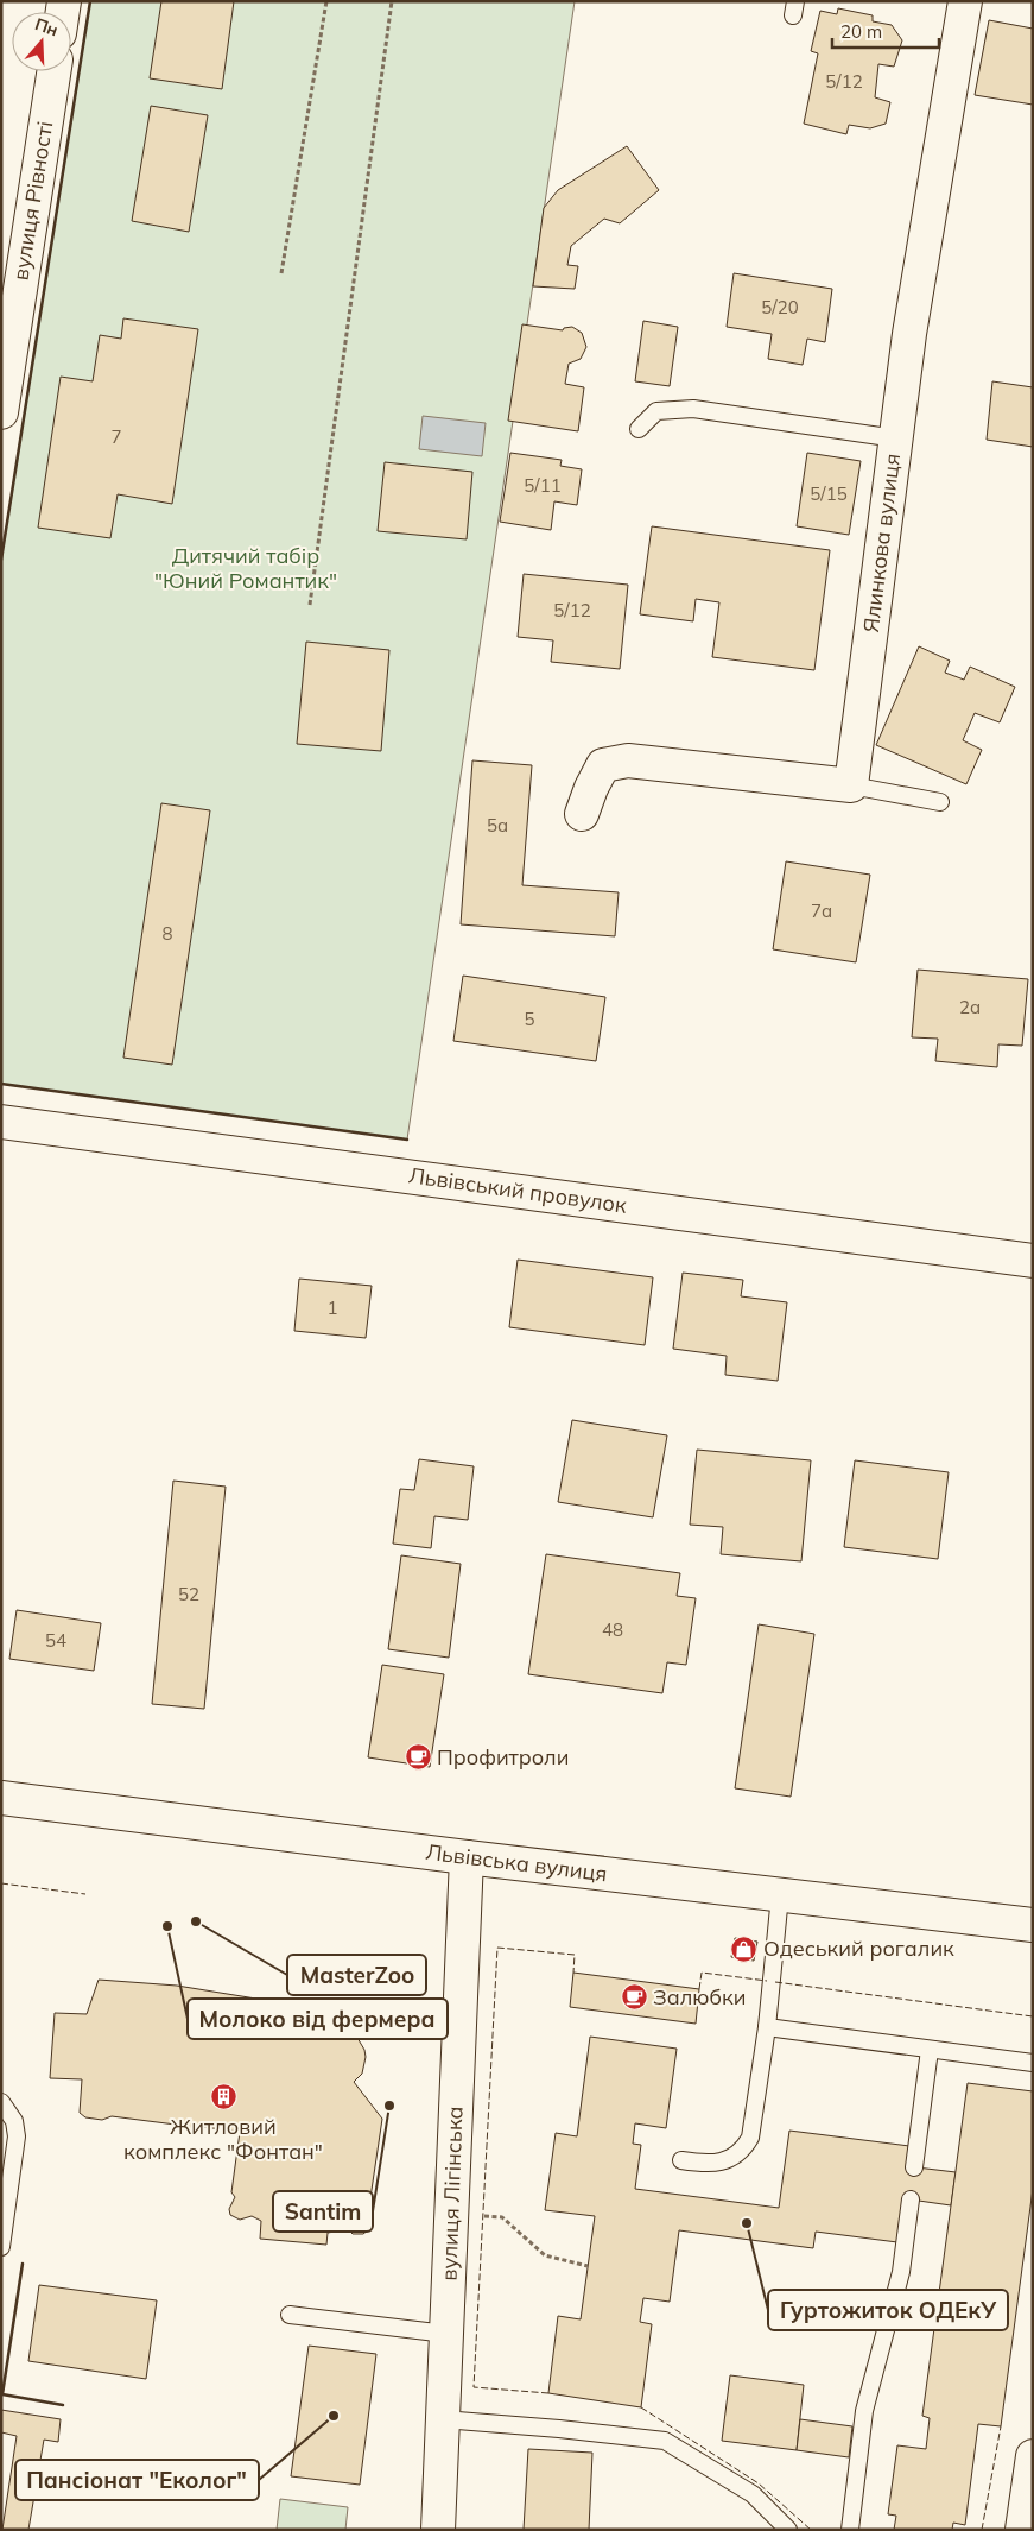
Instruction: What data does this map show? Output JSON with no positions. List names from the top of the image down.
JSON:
{
  "streets": {
    "street": [
      "вулиця Рівності",
      "Ялинкова вулиця",
      "Львівський провулок",
      "Львівська вулиця",
      "вулиця Лігінська"
    ]
  },
  "crossings": [
    ["Львівська вулиця", "вулиця Лігінська"]
  ],
  "parks": ["Дитячий табір \"Юний Романтик\""],
  "places": {
    "cafe": ["Профитроли", "Залюбки"],
    "other": [
      "MasterZoo",
      "Молоко від фермера",
      "Santim",
      "Гуртожиток ОДЕкУ",
      "Пансіонат \"Еколог\""
    ],
    "shop": ["Одеський рогалик"],
    "building": ["Житловий комплекс \"Фонтан\""]
  },
  "house_numbers": [
    "5/12",
    "5/20",
    "7",
    "5/11",
    "5/15",
    "5/12",
    "5а",
    "7а",
    "8",
    "2а",
    "5",
    "1",
    "52",
    "48",
    "54"
  ],
  "scale_bar": "20 m",
  "north": "top"
}
